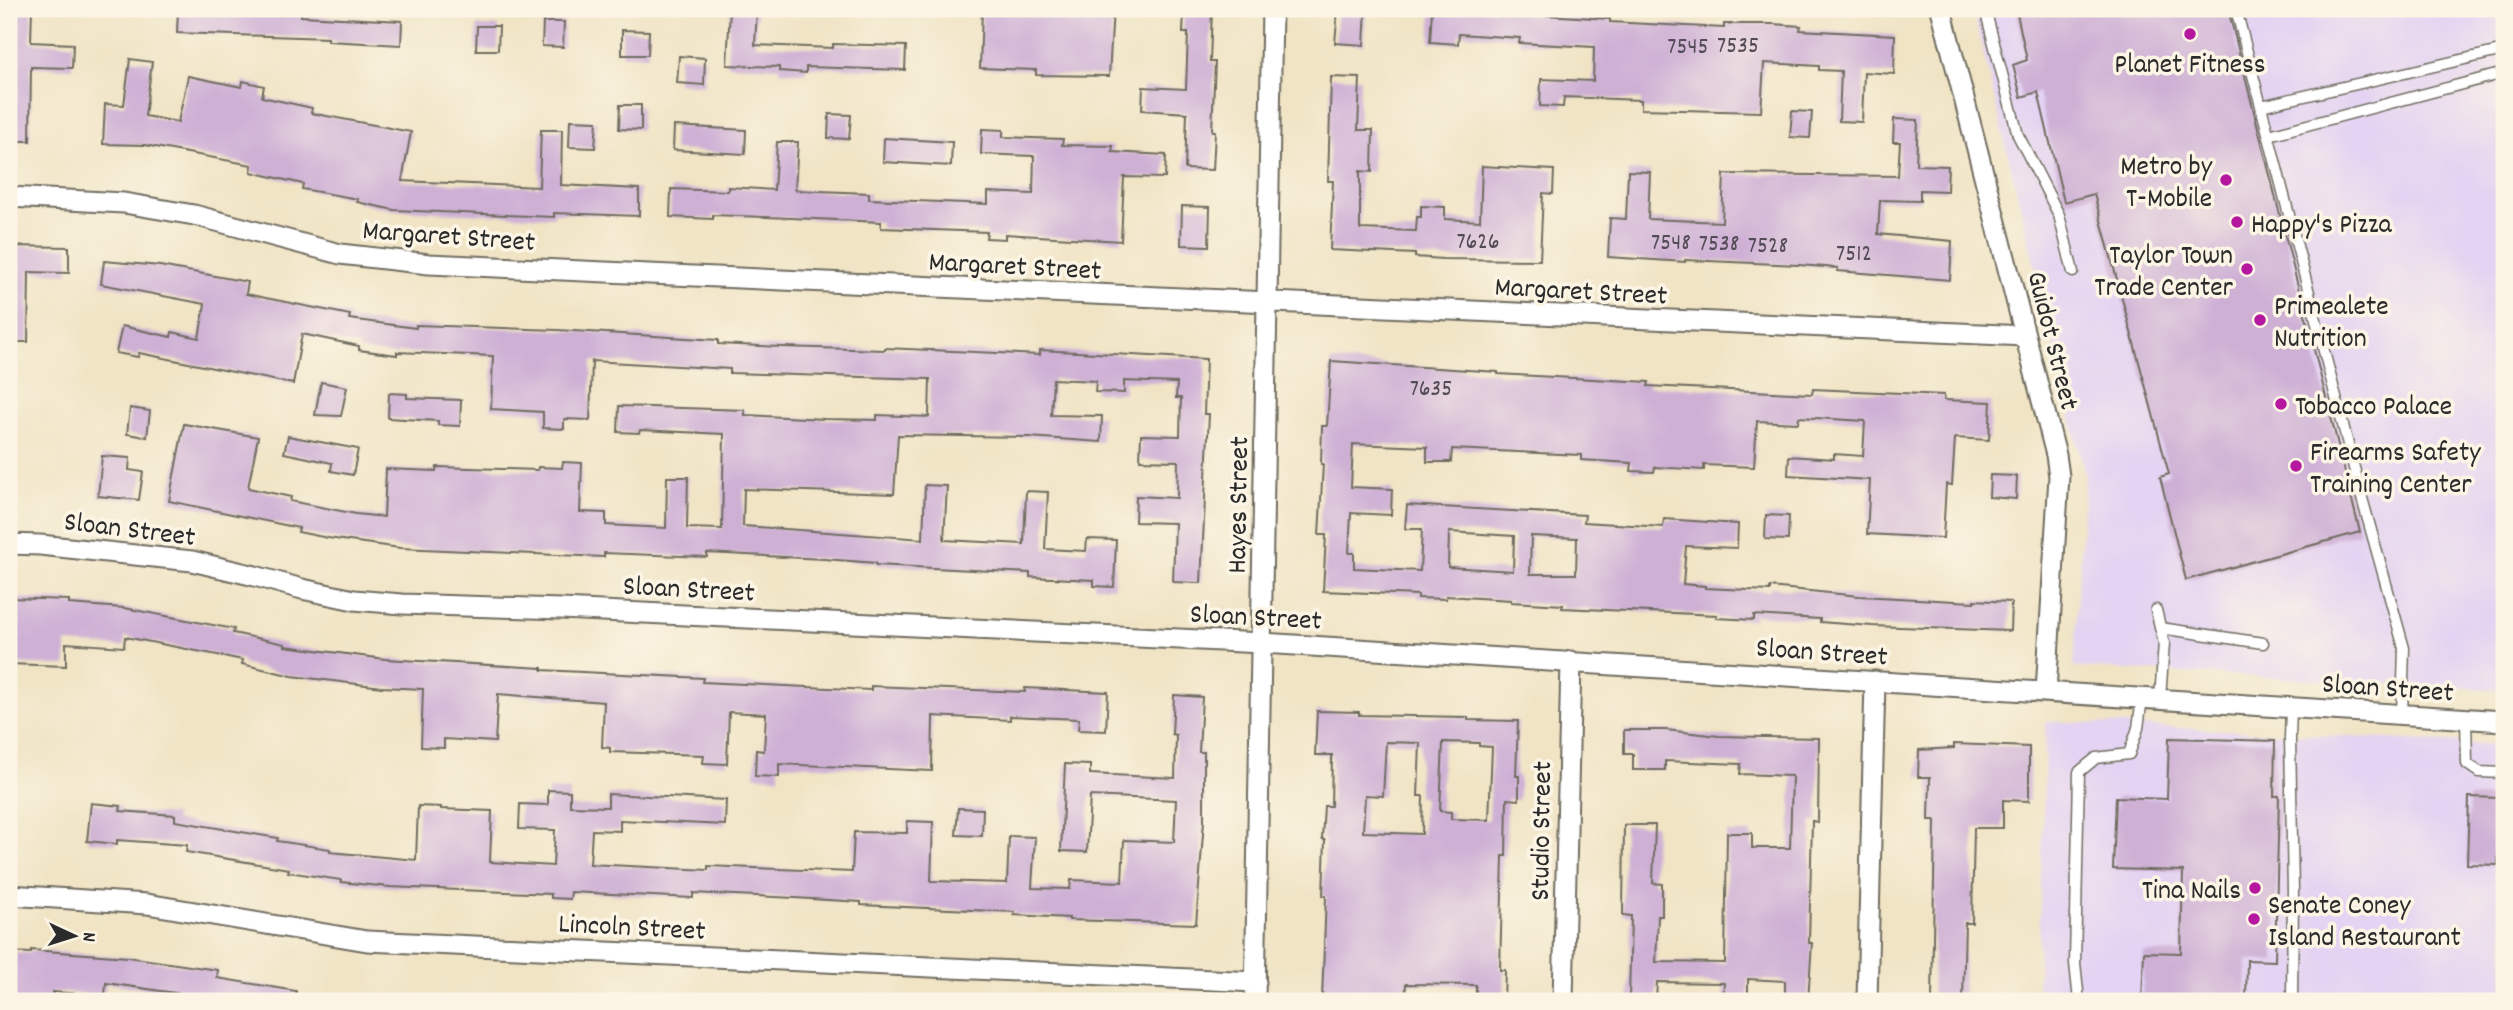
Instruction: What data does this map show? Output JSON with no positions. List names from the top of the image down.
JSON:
{
  "streets": {
    "street": [
      "Margaret Street",
      "Guidot Street",
      "Hayes Street",
      "Sloan Street",
      "Studio Street",
      "Lincoln Street"
    ]
  },
  "crossings": [
    ["Margaret Street", "Guidot Street"],
    ["Margaret Street", "Hayes Street"],
    ["Guidot Street", "Sloan Street"],
    ["Hayes Street", "Sloan Street"],
    ["Hayes Street", "Lincoln Street"],
    ["Sloan Street", "Studio Street"]
  ],
  "places": [
    "Planet Fitness",
    "Metro by T-Mobile",
    "Happy's Pizza",
    "Taylor Town Trade Center",
    "Primealete Nutrition",
    "Tobacco Palace",
    "Firearms Safety Training Center",
    "Tina Nails",
    "Senate Coney Island Restaurant"
  ],
  "house_numbers": [
    "7535",
    "7545",
    "7626",
    "7548",
    "7538",
    "7528",
    "7512",
    "7635"
  ],
  "north": "right"
}
